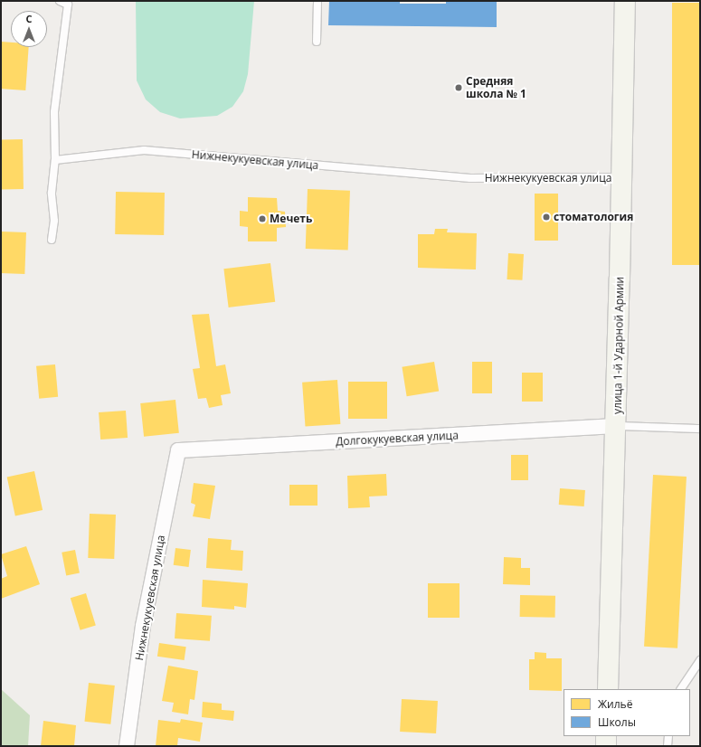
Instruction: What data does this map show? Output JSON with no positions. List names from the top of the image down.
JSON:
{
  "streets": {
    "main road": ["улица 1-й Ударной Армии"],
    "street": ["Нижнекукуевская улица", "Долгокукуевская улица"]
  },
  "crossings": [
    ["Нижнекукуевская улица", "улица 1-й Ударной Армии"],
    ["Нижнекукуевская улица", "Долгокукуевская улица"],
    ["улица 1-й Ударной Армии", "Долгокукуевская улица"]
  ],
  "places": ["Средняя школа № 1", "стоматология", "Мечеть"],
  "legend": ["Жильё", "Школы"],
  "north": "top"
}
